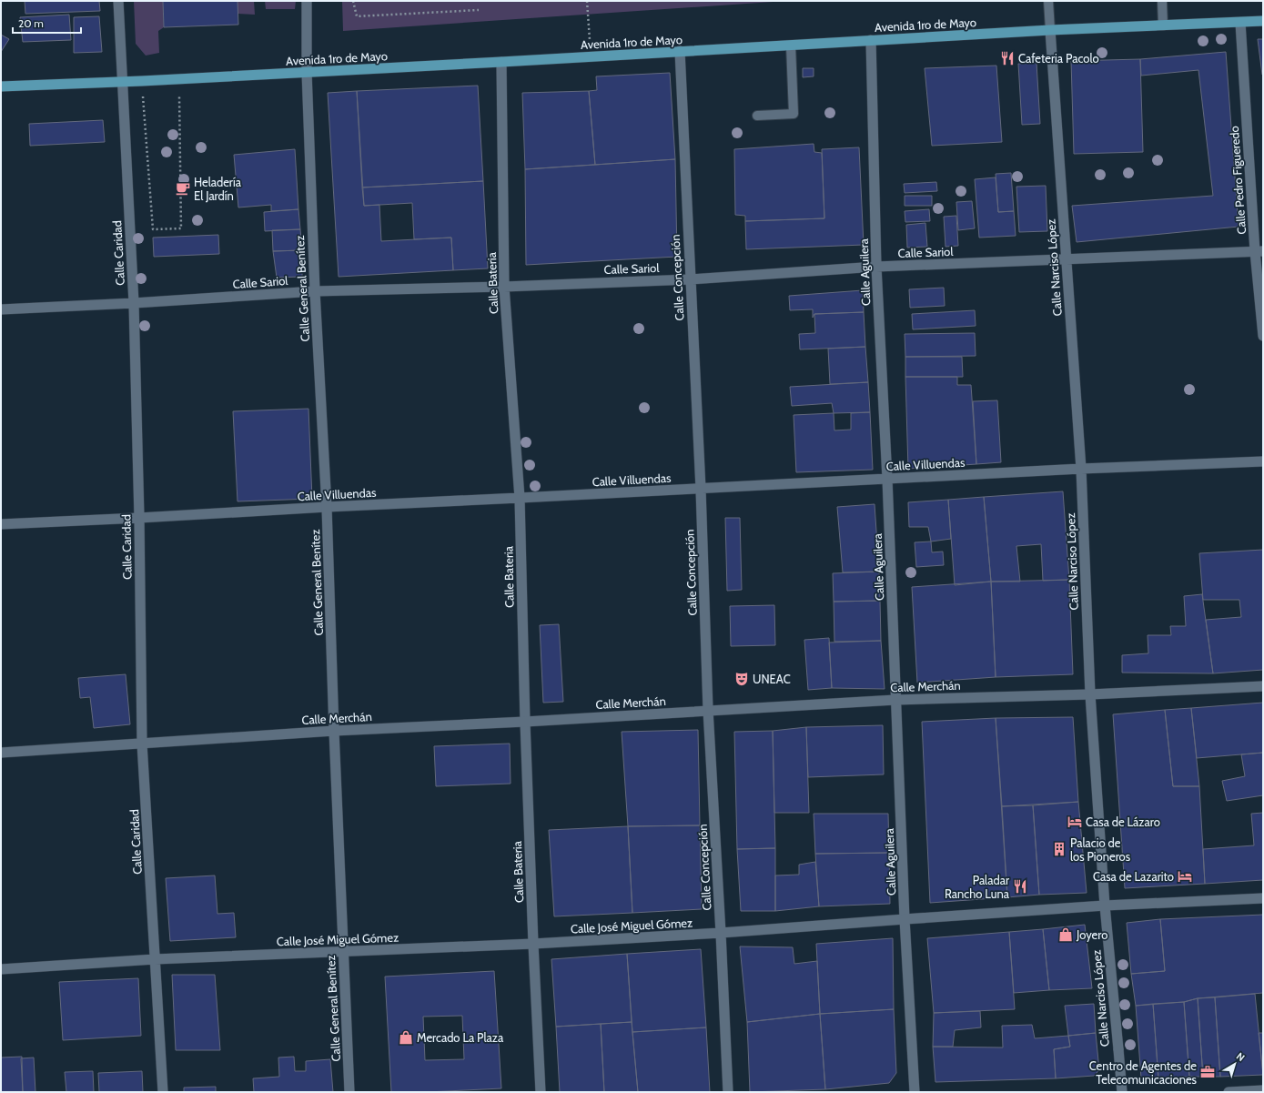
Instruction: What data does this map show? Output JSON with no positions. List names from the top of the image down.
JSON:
{
  "streets": {
    "main road": ["Avenida 1ro de Mayo"],
    "street": [
      "Calle Pedro Figueredo",
      "Calle Sariol",
      "Calle Caridad",
      "Calle Narciso López",
      "Calle Aguilera",
      "Calle Concepción",
      "Calle Bateria",
      "Calle General Benítez",
      "Calle Villuendas",
      "Calle Merchán",
      "Calle José Miguel Gómez"
    ]
  },
  "crossings": [
    ["Avenida 1ro de Mayo", "Calle Pedro Figueredo"],
    ["Avenida 1ro de Mayo", "Calle Caridad"],
    ["Avenida 1ro de Mayo", "Calle Narciso López"],
    ["Avenida 1ro de Mayo", "Calle Aguilera"],
    ["Avenida 1ro de Mayo", "Calle Concepción"],
    ["Avenida 1ro de Mayo", "Calle Bateria"],
    ["Avenida 1ro de Mayo", "Calle General Benítez"],
    ["Calle Pedro Figueredo", "Calle Sariol"],
    ["Calle Sariol", "Calle Caridad"],
    ["Calle Sariol", "Calle Narciso López"],
    ["Calle Sariol", "Calle Aguilera"],
    ["Calle Sariol", "Calle Concepción"],
    ["Calle Sariol", "Calle Bateria"],
    ["Calle Sariol", "Calle General Benítez"],
    ["Calle Caridad", "Calle Villuendas"],
    ["Calle Caridad", "Calle Merchán"],
    ["Calle Caridad", "Calle José Miguel Gómez"],
    ["Calle Narciso López", "Calle Villuendas"],
    ["Calle Narciso López", "Calle Merchán"],
    ["Calle Narciso López", "Calle José Miguel Gómez"],
    ["Calle Aguilera", "Calle Villuendas"],
    ["Calle Aguilera", "Calle Merchán"],
    ["Calle Aguilera", "Calle José Miguel Gómez"],
    ["Calle Concepción", "Calle Villuendas"],
    ["Calle Concepción", "Calle Merchán"],
    ["Calle Concepción", "Calle José Miguel Gómez"],
    ["Calle Bateria", "Calle Villuendas"],
    ["Calle Bateria", "Calle Merchán"],
    ["Calle Bateria", "Calle José Miguel Gómez"],
    ["Calle General Benítez", "Calle Villuendas"],
    ["Calle General Benítez", "Calle Merchán"],
    ["Calle General Benítez", "Calle José Miguel Gómez"]
  ],
  "places": {
    "restaurant": ["Cafeteria Pacolo", "Paladar Rancho Luna"],
    "cafe": ["Heladería El Jardín"],
    "theatre": ["UNEAC"],
    "hotel": ["Casa de Lázaro", "Casa de Lazarito"],
    "building": ["Palacio de los Pioneros"],
    "shop": ["Joyero", "Mercado La Plaza"],
    "office": ["Centro de Agentes de Telecomunicaciones"]
  },
  "scale_bar": "20 m",
  "north": "top right"
}
